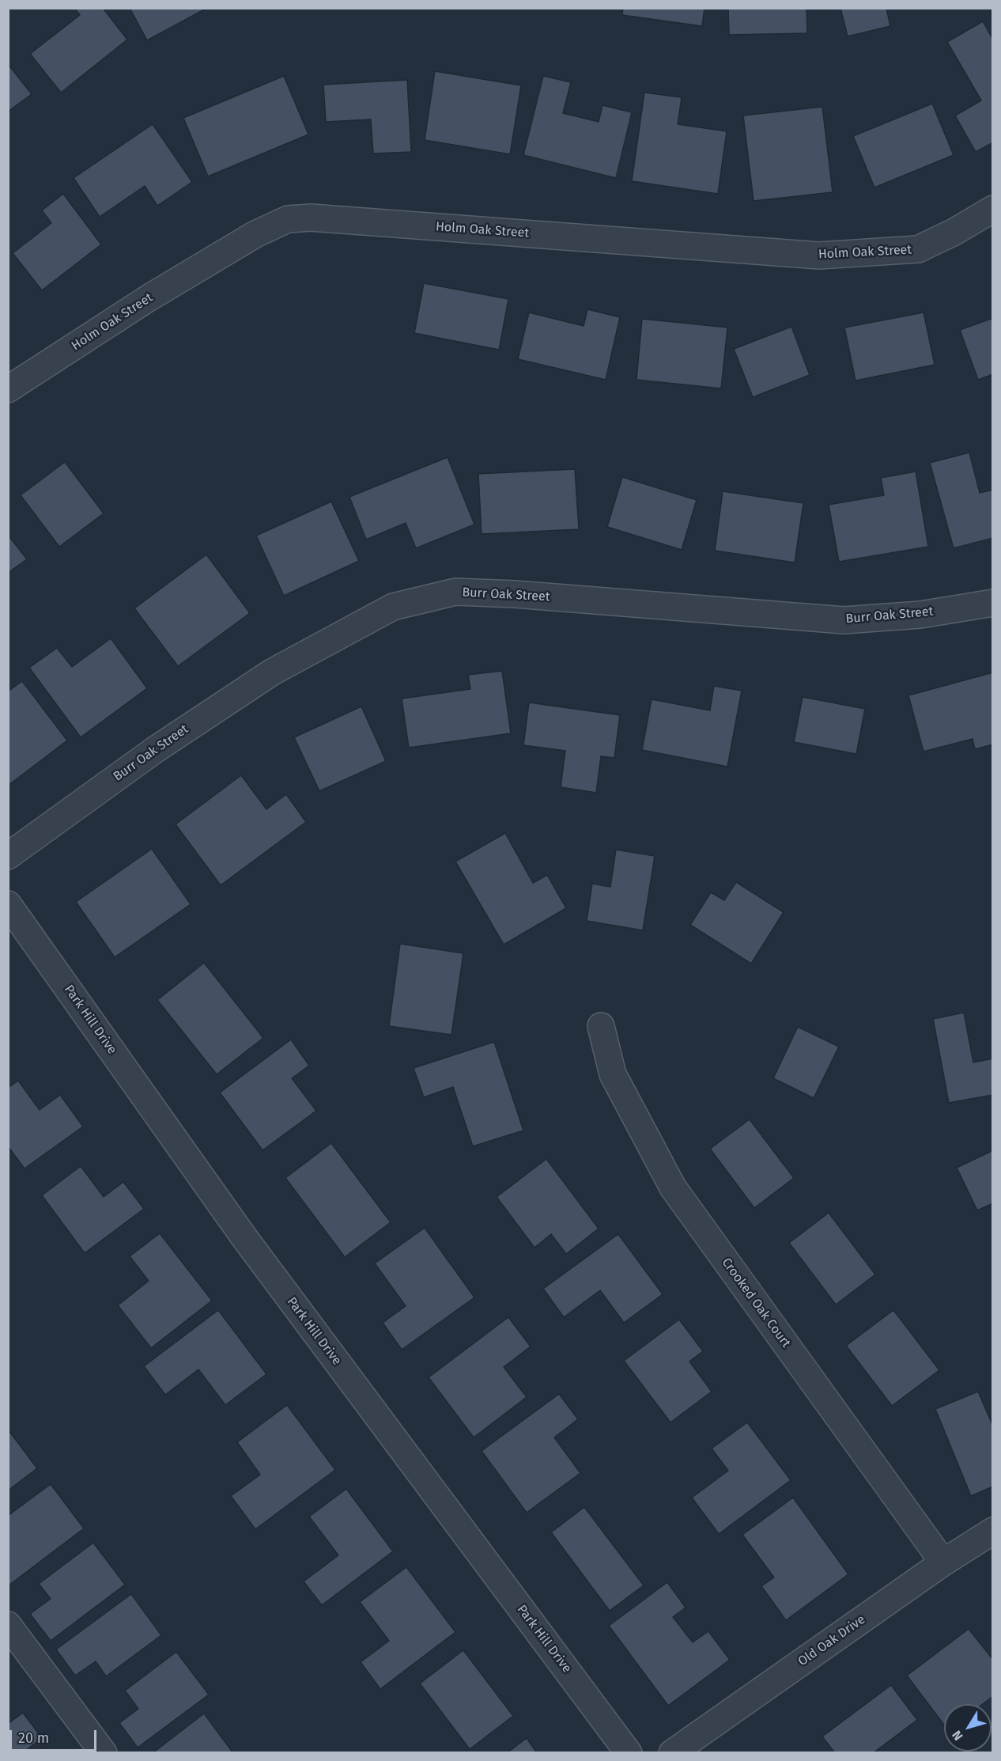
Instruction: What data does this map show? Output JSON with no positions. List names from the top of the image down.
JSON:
{
  "streets": {
    "street": [
      "Holm Oak Street",
      "Burr Oak Street",
      "Park Hill Drive",
      "Crooked Oak Court",
      "Old Oak Drive"
    ]
  },
  "crossings": [
    ["Crooked Oak Court", "Old Oak Drive"]
  ],
  "scale_bar": "20 m",
  "north": "bottom left"
}
